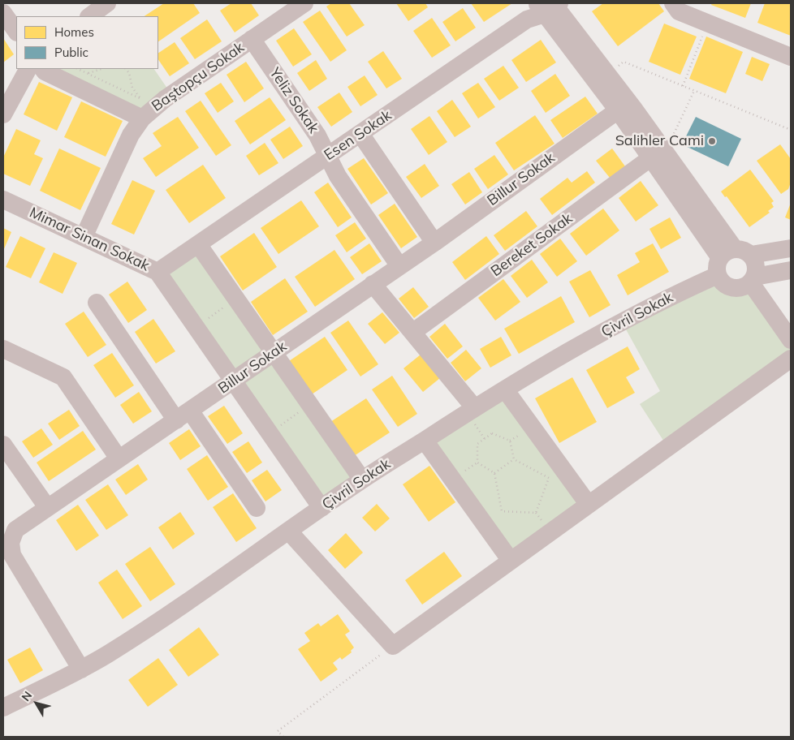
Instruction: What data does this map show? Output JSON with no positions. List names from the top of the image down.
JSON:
{
  "streets": {
    "street": [
      "Baştopçu Sokak",
      "Yeliz Sokak",
      "Esen Sokak",
      "Billur Sokak",
      "Mimar Sinan Sokak",
      "Bereket Sokak",
      "Çivril Sokak"
    ]
  },
  "crossings": [
    ["Baştopçu Sokak", "Yeliz Sokak"],
    ["Baştopçu Sokak", "Mimar Sinan Sokak"],
    ["Yeliz Sokak", "Esen Sokak"],
    ["Yeliz Sokak", "Billur Sokak"],
    ["Esen Sokak", "Mimar Sinan Sokak"],
    ["Billur Sokak", "Mimar Sinan Sokak"],
    ["Billur Sokak", "Çivril Sokak"],
    ["Mimar Sinan Sokak", "Çivril Sokak"]
  ],
  "places": ["Salihler Cami"],
  "legend": ["Homes", "Public"],
  "north": "top left"
}
